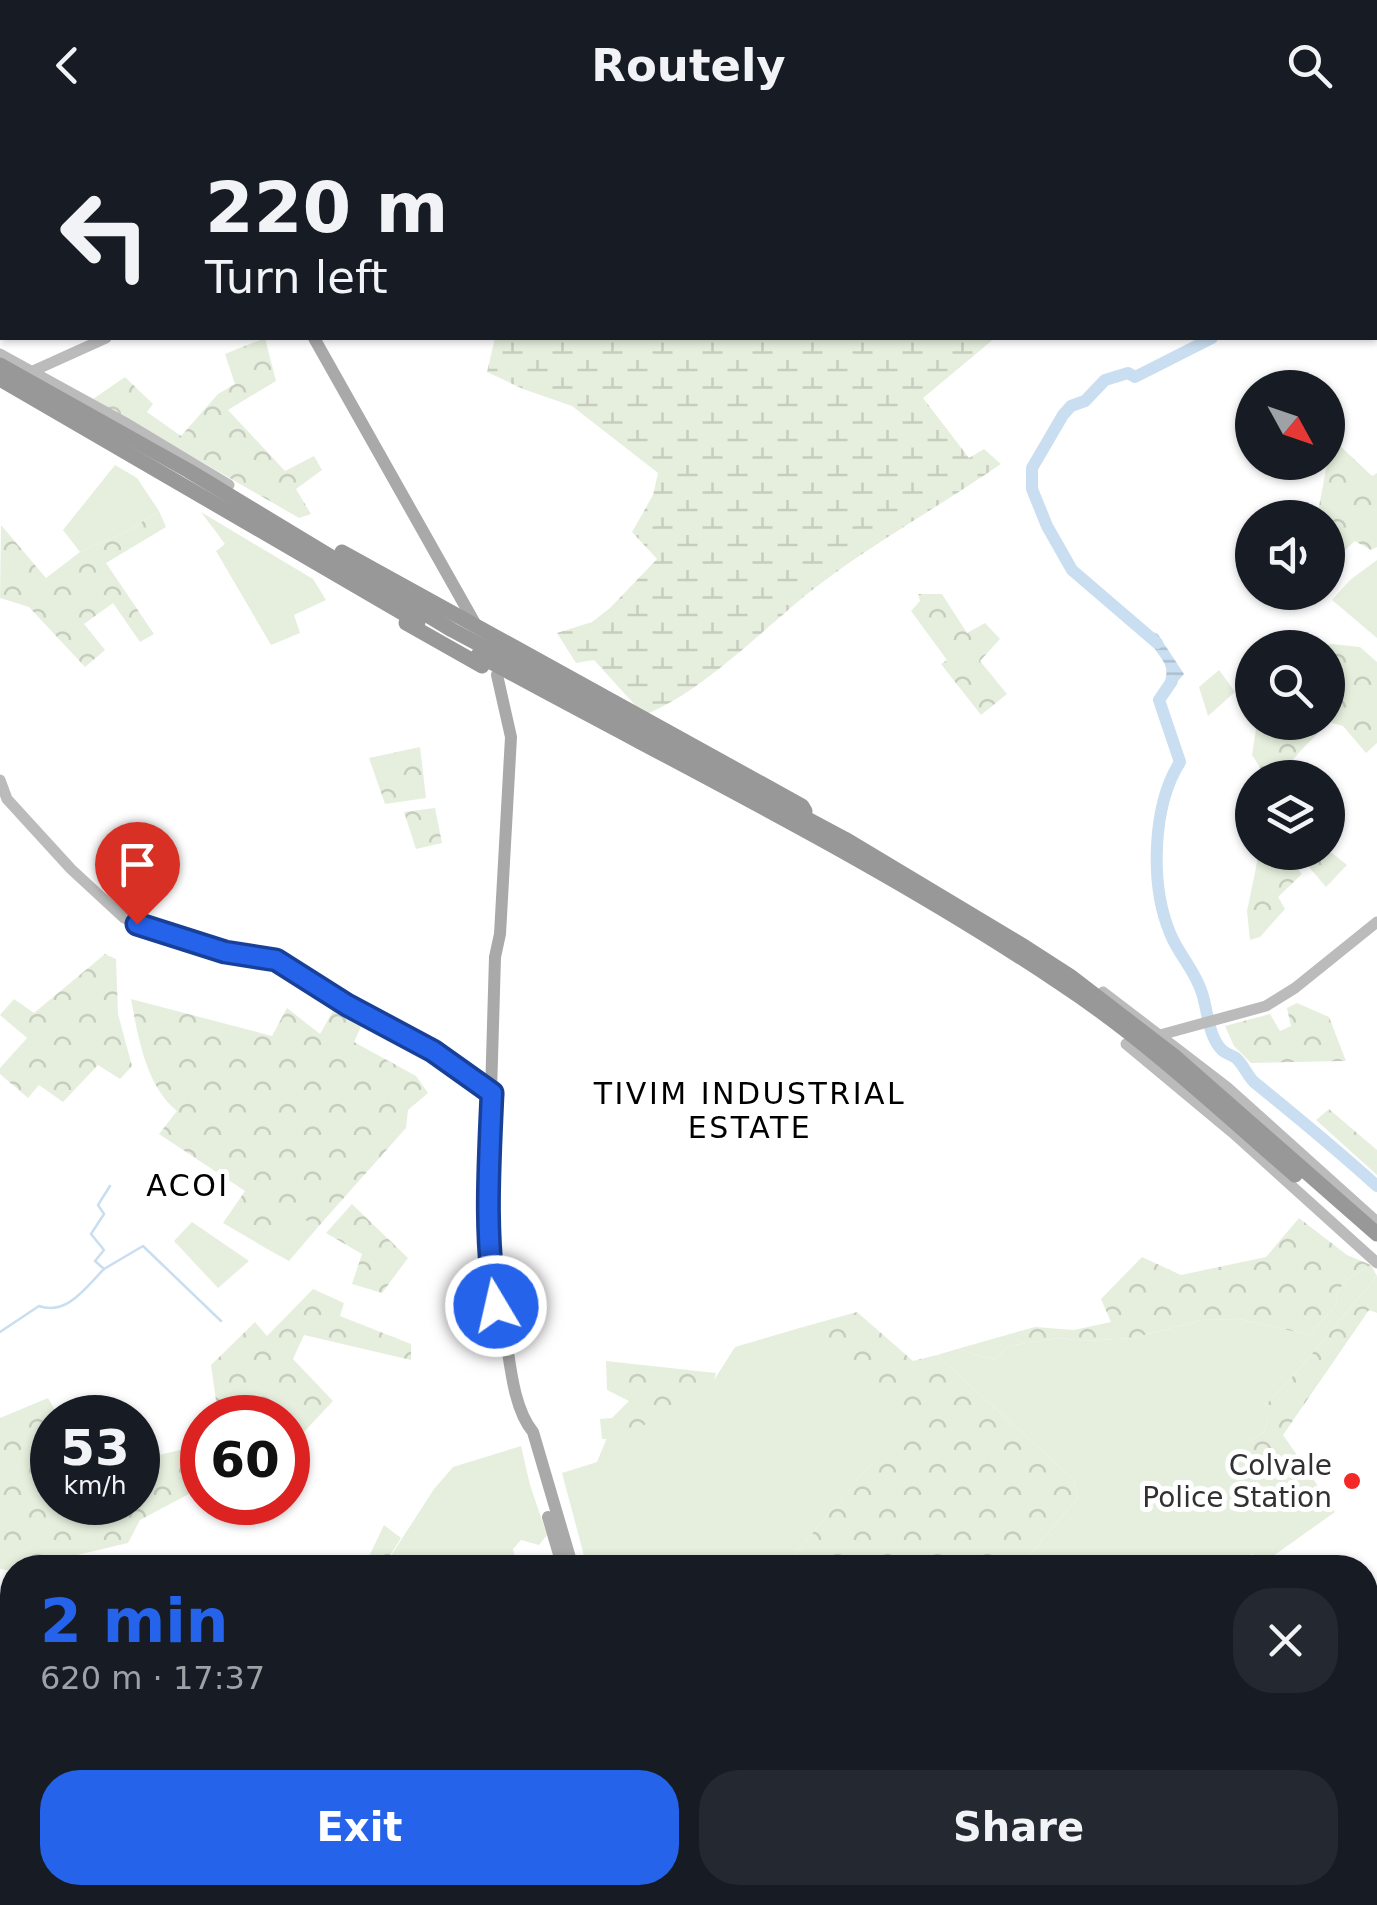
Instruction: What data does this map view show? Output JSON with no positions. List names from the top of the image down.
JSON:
{
  "districts": ["TIVIM INDUSTRIAL ESTATE", "ACOI"],
  "places": ["Colvale Police Station"],
  "north": "bottom right",
  "page": {
    "header": "Routely",
    "turn": ["220 m", "Turn left"],
    "speed": "53 km/h",
    "limit": "60",
    "heading": ["2 min", "620 m · 17:37"],
    "buttons": ["Exit", "Share"]
  }
}
